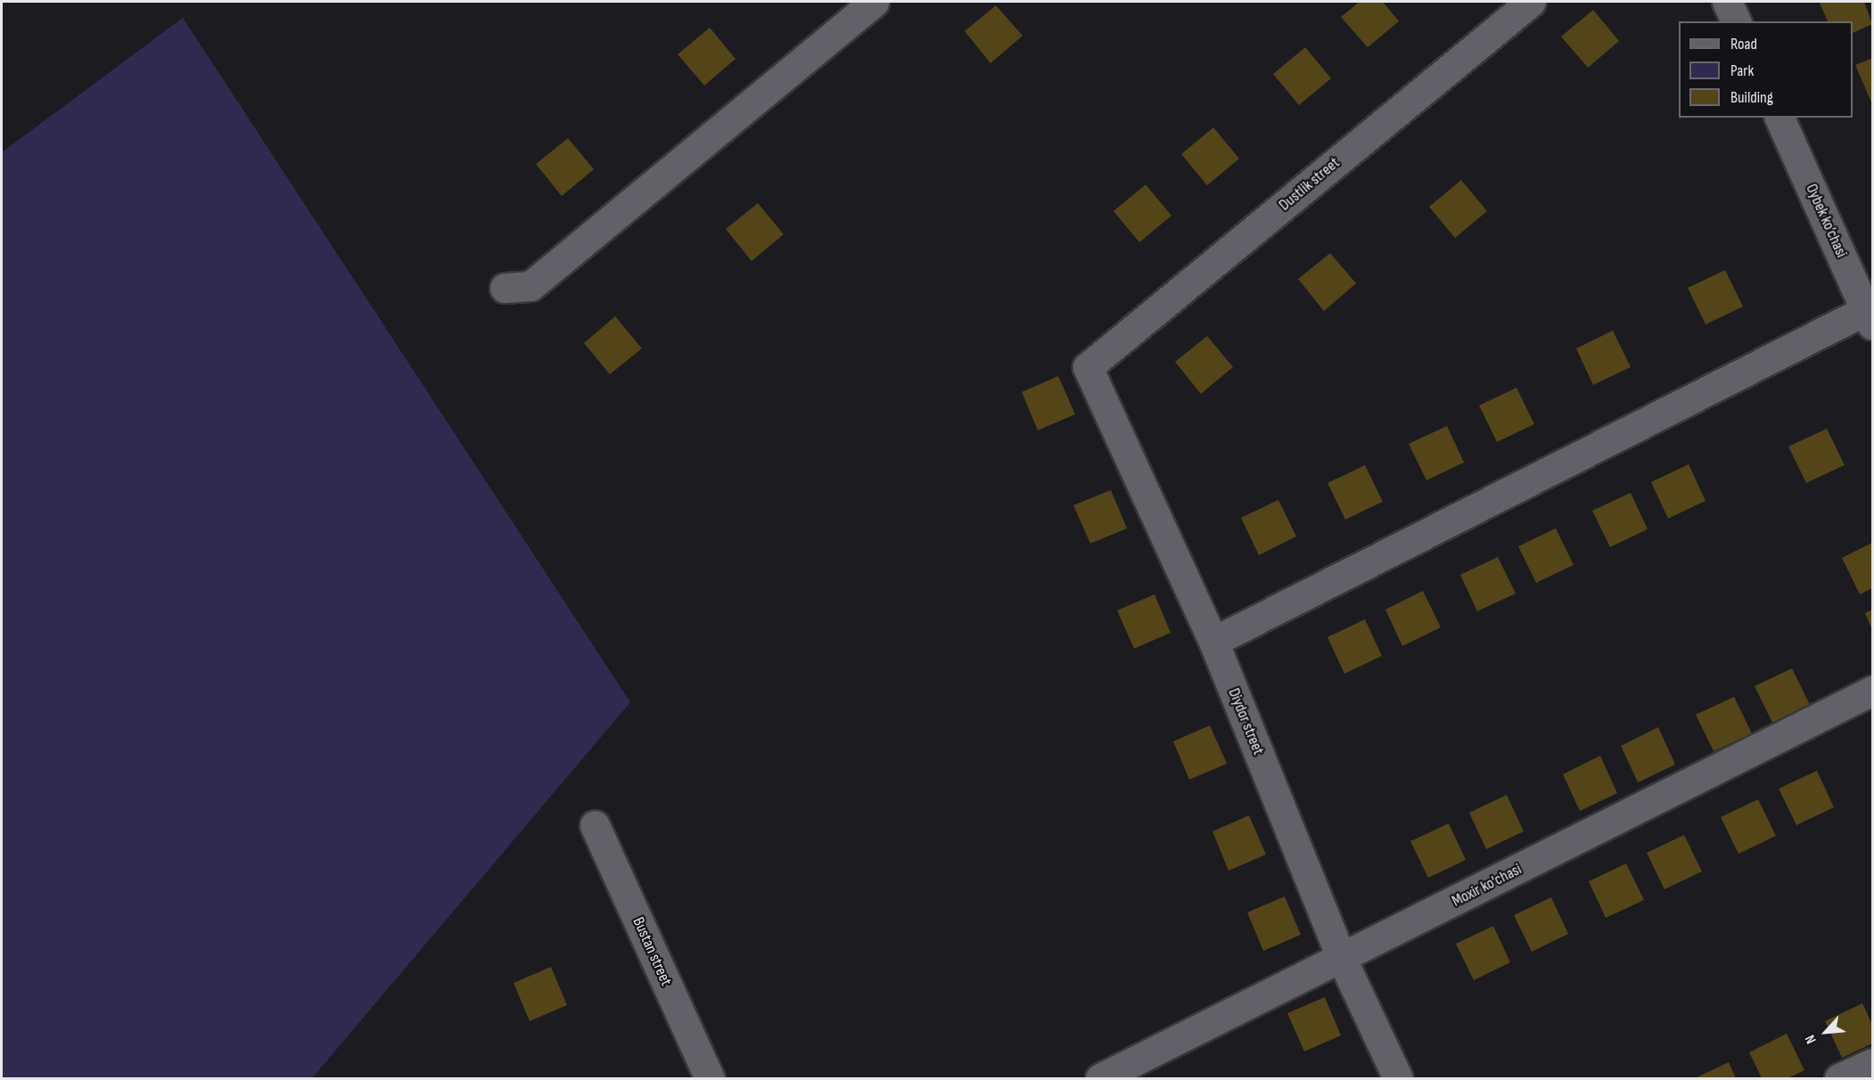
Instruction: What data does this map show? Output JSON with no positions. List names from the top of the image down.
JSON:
{
  "streets": {
    "street": [
      "Dustlik street",
      "Oybek ko’chasi",
      "Diydor street",
      "Moxir ko'chasi",
      "Bustаn street"
    ]
  },
  "crossings": [
    ["Dustlik street", "Diydor street"],
    ["Diydor street", "Moxir ko'chasi"]
  ],
  "legend": ["Road", "Park", "Building"],
  "north": "bottom left"
}
